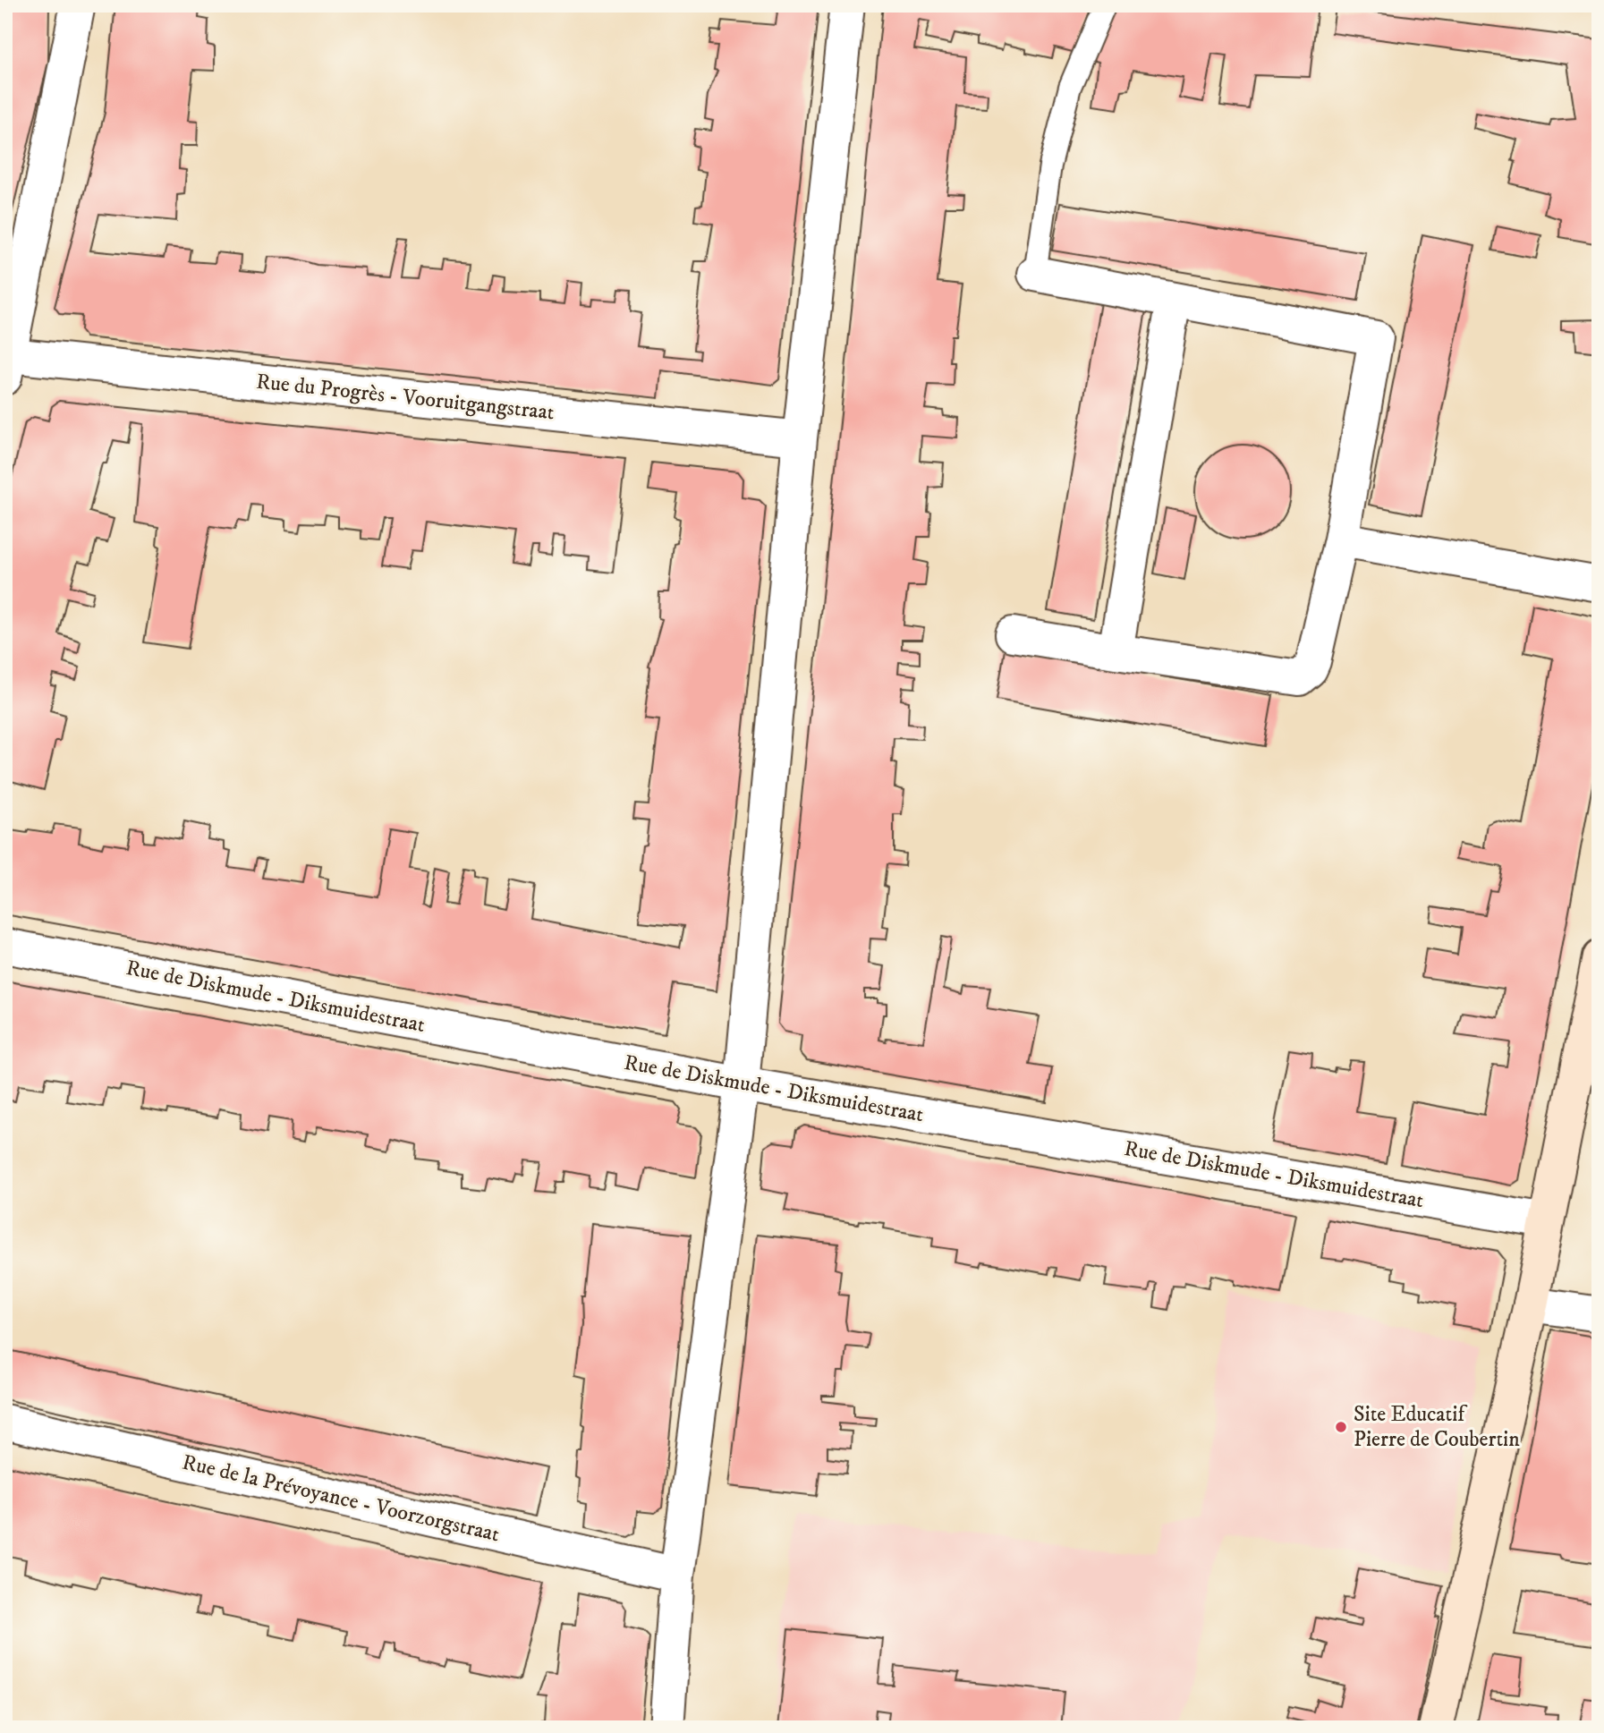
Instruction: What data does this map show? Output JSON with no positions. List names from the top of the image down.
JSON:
{
  "streets": {
    "street": ["Rue du Progrès - Vooruitgangstraat", "Rue de Diskmude - Diksmuidestraat", "Rue de la Prévoyance - Voorzorgstraat"]
  },
  "places": ["Site Educatif Pierre de Coubertin"]
}
